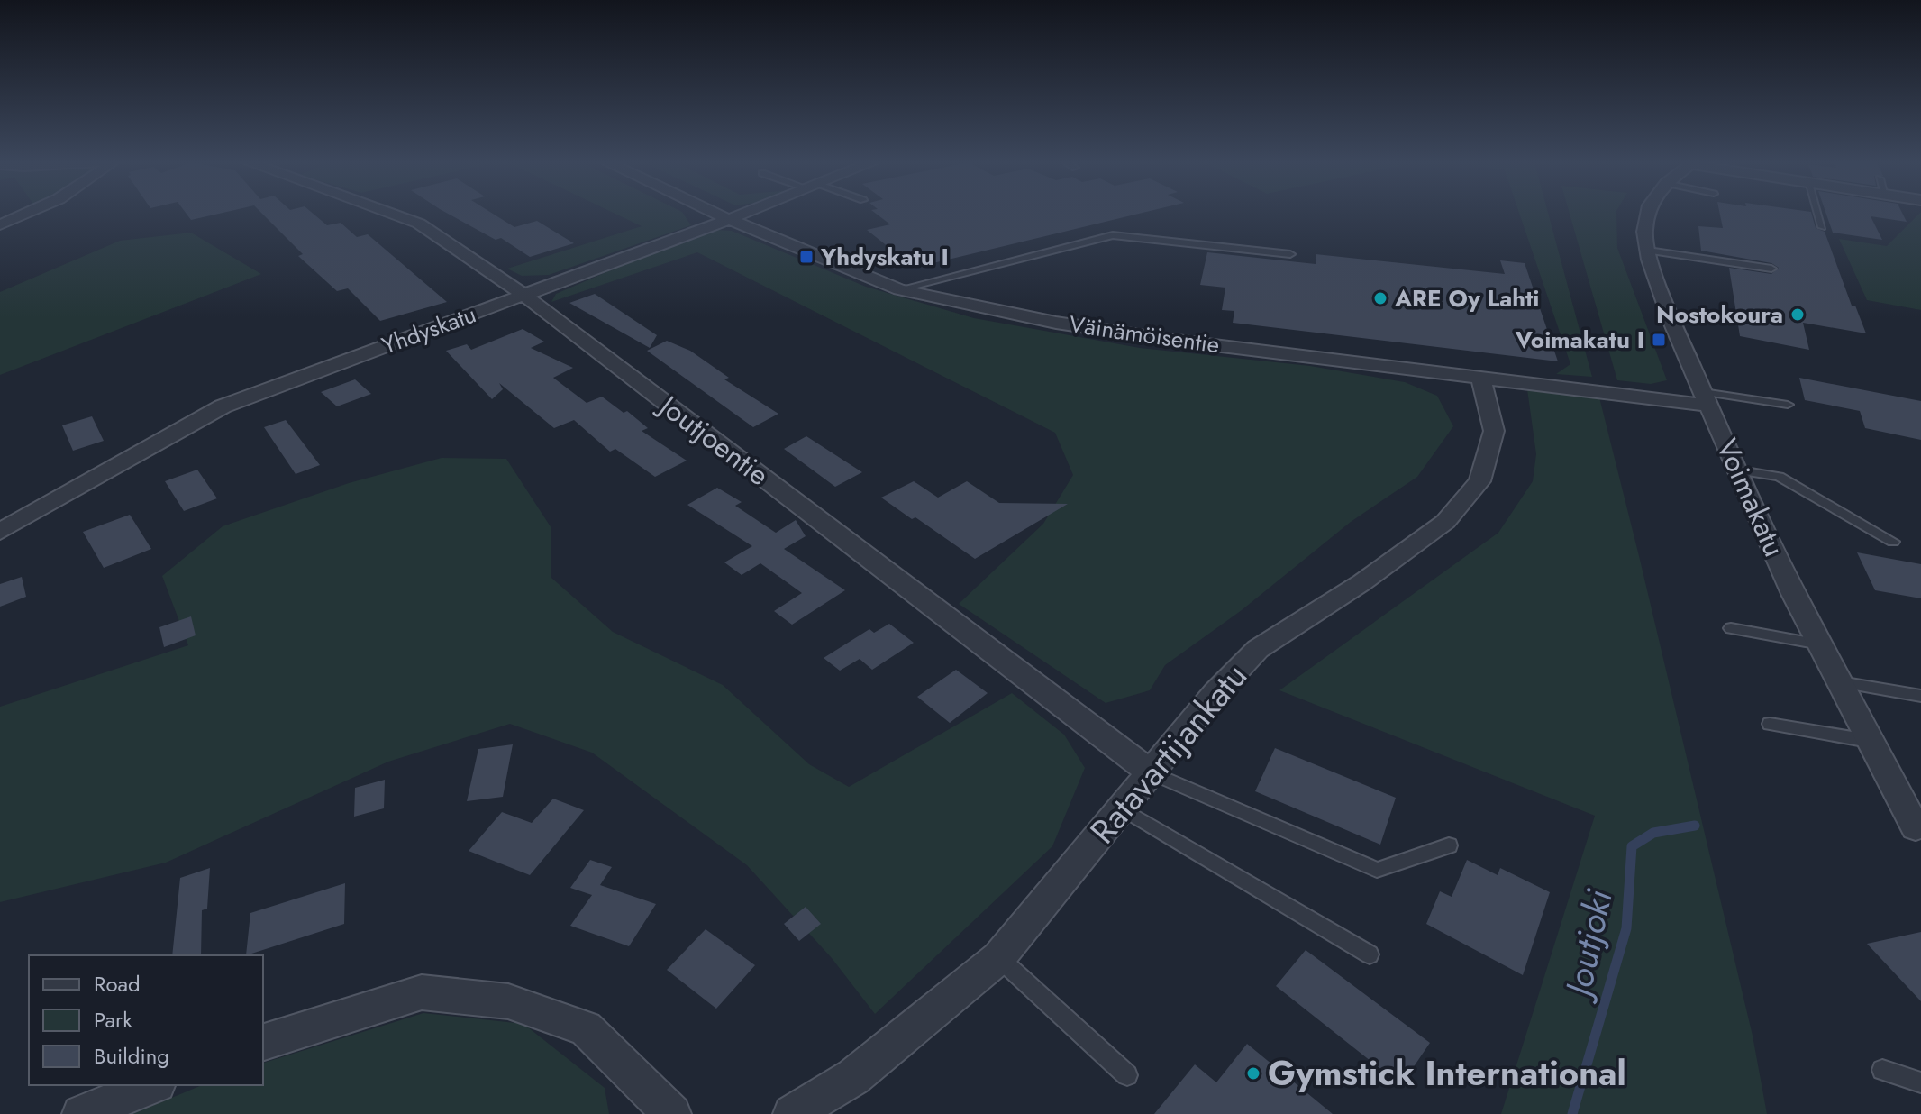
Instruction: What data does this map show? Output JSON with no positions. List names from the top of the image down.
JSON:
{
  "streets": {
    "street": [
      "Yhdyskatu",
      "Väinämöisentie",
      "Joutjoentie",
      "Voimakatu",
      "Ratavartijankatu"
    ]
  },
  "crossings": [
    ["Yhdyskatu", "Väinämöisentie"],
    ["Yhdyskatu", "Joutjoentie"],
    ["Väinämöisentie", "Voimakatu"],
    ["Väinämöisentie", "Ratavartijankatu"],
    ["Joutjoentie", "Ratavartijankatu"]
  ],
  "water": ["Joutjoki"],
  "places": {
    "transit": ["Yhdyskatu I", "Voimakatu I"],
    "other": ["ARE Oy Lahti", "Nostokoura", "Gymstick International"]
  },
  "legend": ["Road", "Park", "Building"]
}
